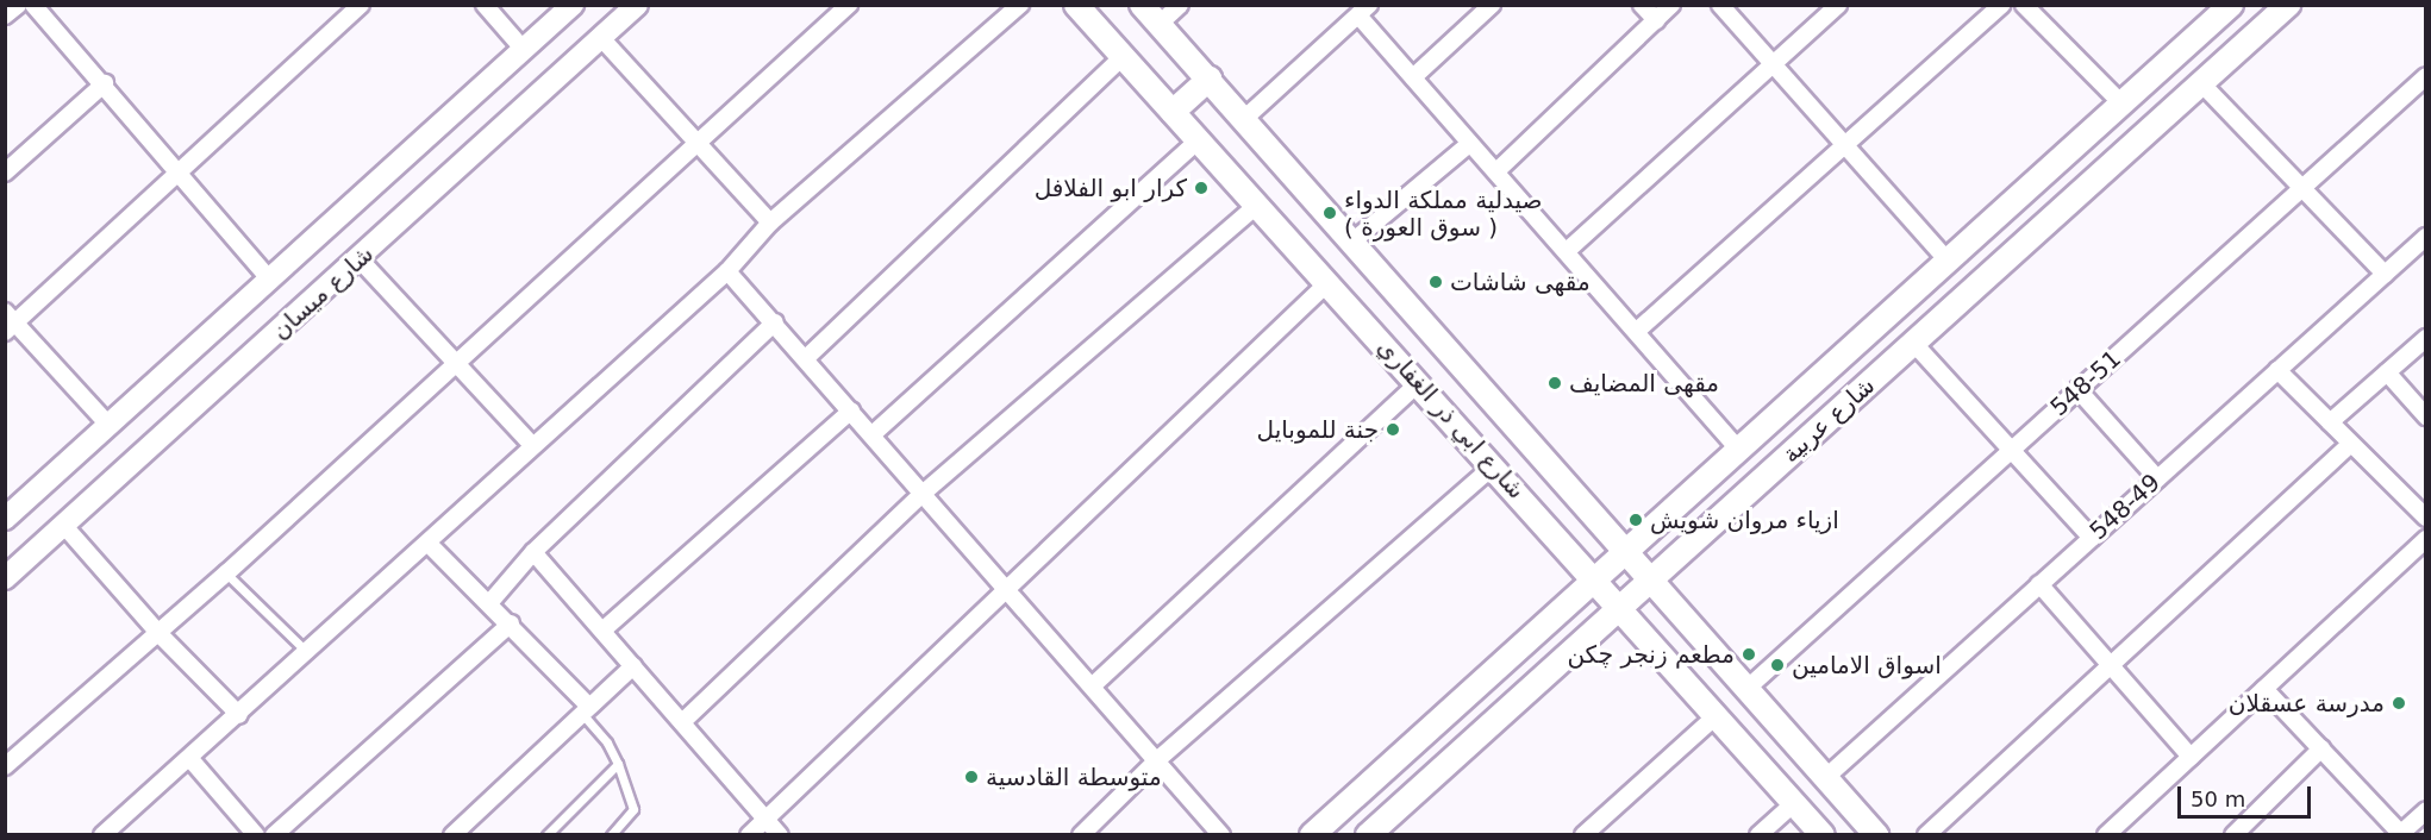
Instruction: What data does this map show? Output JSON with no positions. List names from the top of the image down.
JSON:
{
  "streets": {
    "main road": ["شارع ابي ذر الغفاري", "شارع عربية"],
    "street": ["شارع ميسان", "548-51", "548-49"]
  },
  "crossings": [
    ["548-51", "شارع ابي ذر الغفاري"],
    ["شارع ابي ذر الغفاري", "شارع عربية"],
    ["شارع ابي ذر الغفاري", "548-49"]
  ],
  "places": [
    "كرار ابو الفلافل",
    "صيدلية مملكة الدواء ( سوق العورة )",
    "مقهى شاشات",
    "مقهى المضايف",
    "جنة للموبايل",
    "ازياء مروان شويش",
    "مطعم زنجر چكن",
    "اسواق الامامين",
    "مدرسة عسقلان",
    "متوسطة القادسية"
  ],
  "scale_bar": "50 m"
}
